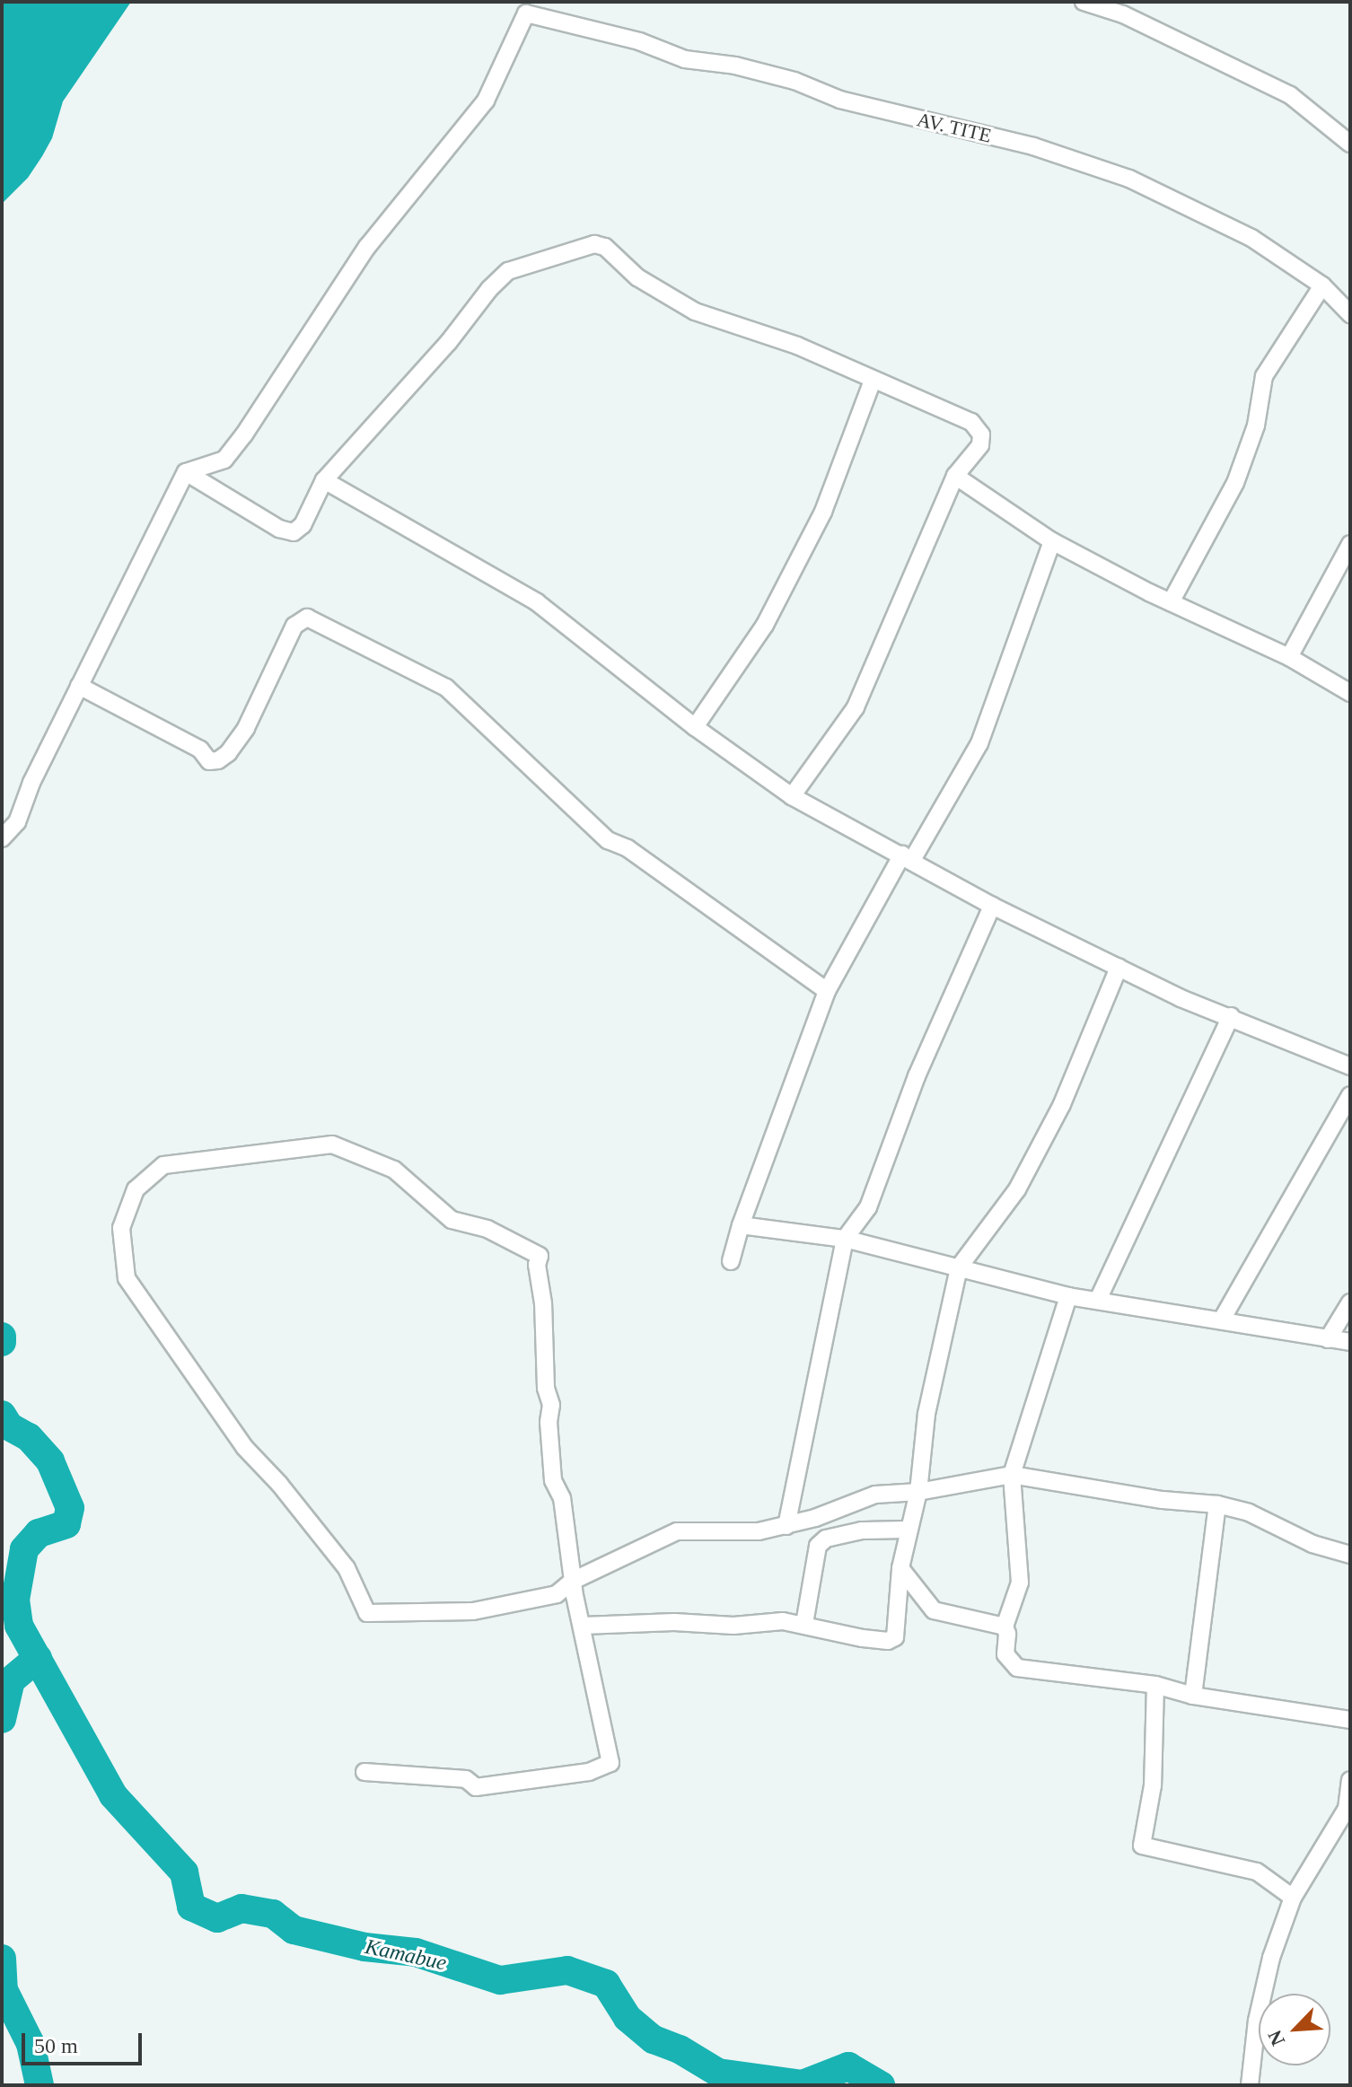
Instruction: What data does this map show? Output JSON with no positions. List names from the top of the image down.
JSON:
{
  "streets": {
    "street": ["AV. TITE"]
  },
  "water": ["Kamabue"],
  "scale_bar": "50 m",
  "north": "bottom left"
}
